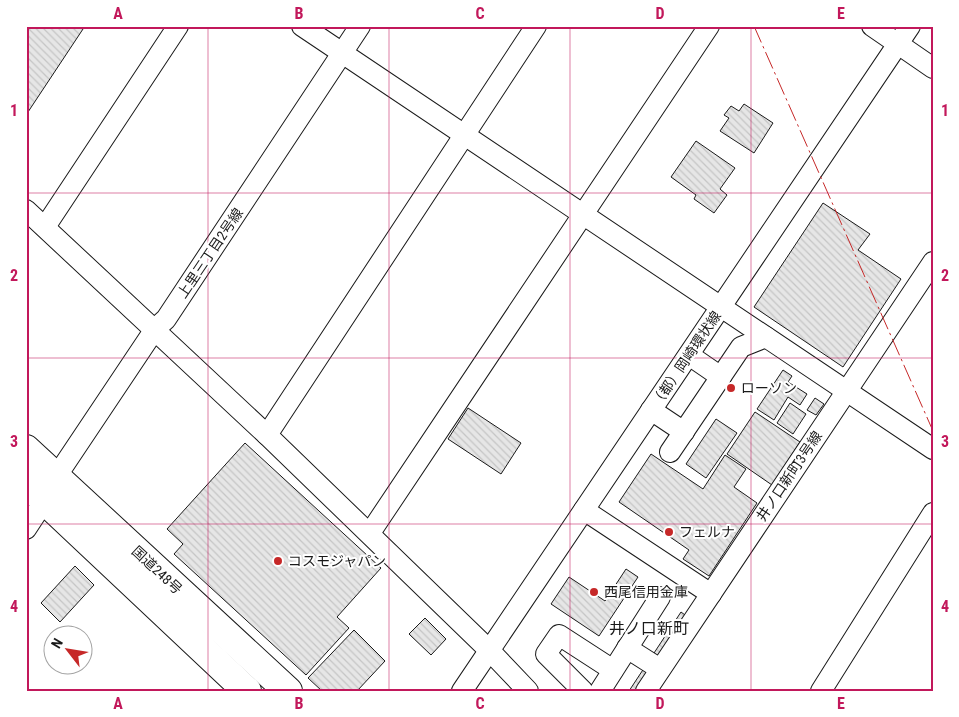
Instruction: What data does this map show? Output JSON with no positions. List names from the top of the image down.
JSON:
{
  "streets": {
    "highway": ["国道248号"],
    "street": ["上里三丁目2号線", "（都）岡崎環状線", "井ノ口新町3号線"]
  },
  "crossings": [
    ["上里三丁目2号線", "国道248号"]
  ],
  "districts": ["井ノ口新町"],
  "places": [
    "ローソン",
    "フェルナ",
    "コスモジャパン",
    "西尾信用金庫"
  ],
  "north": "top left",
  "grid": {
    "columns": [
      "A",
      "B",
      "C",
      "D",
      "E"
    ],
    "rows": [
      "1",
      "2",
      "3",
      "4"
    ]
  }
}
